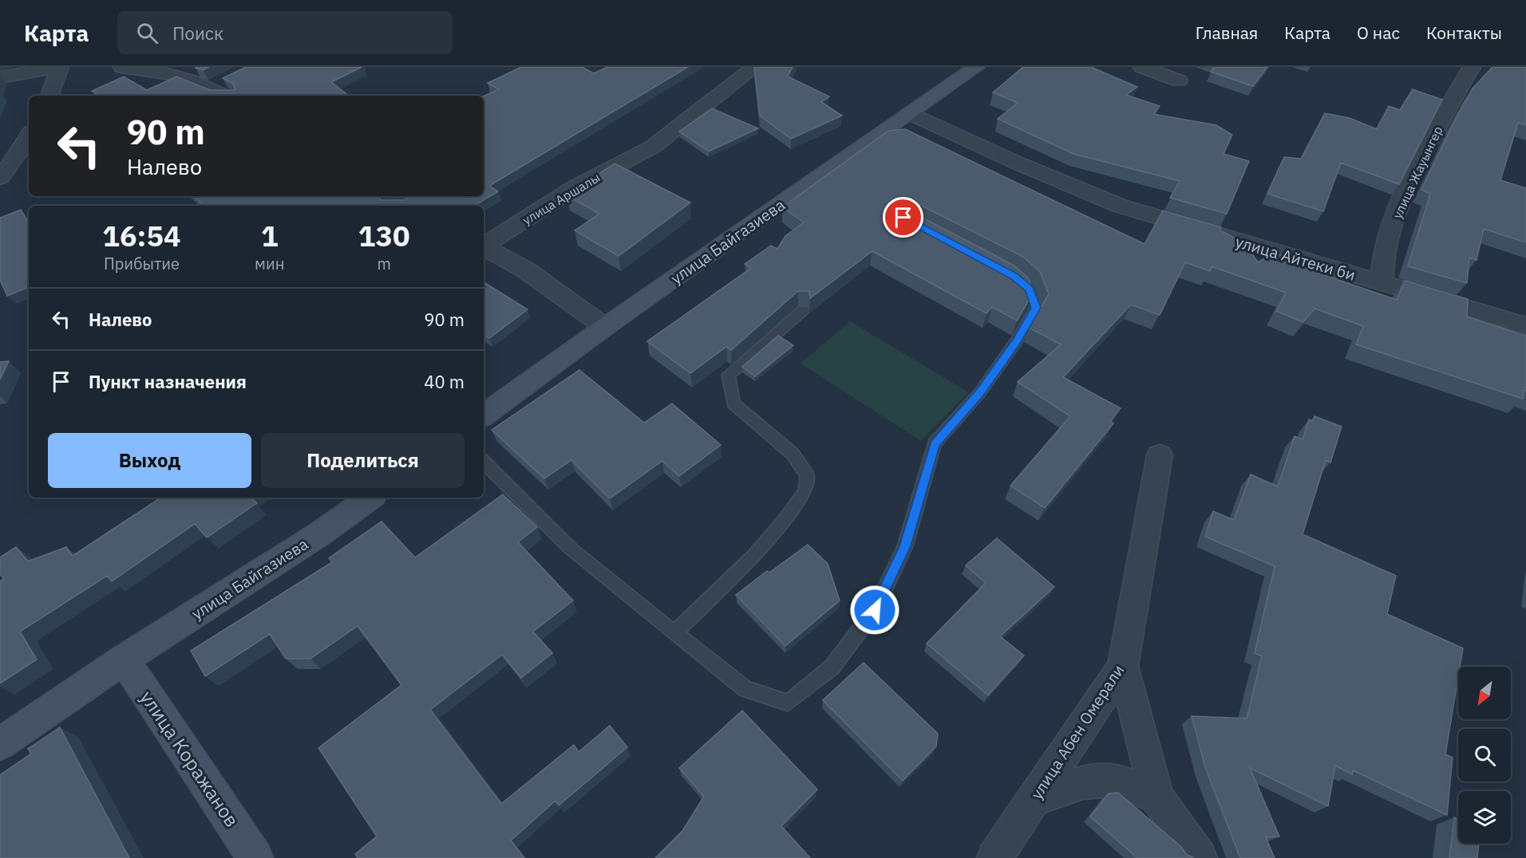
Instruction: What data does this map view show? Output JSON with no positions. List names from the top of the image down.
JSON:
{
  "streets": {
    "main road": ["улица Байгазиева", "улица Коражанов"],
    "street": [
      "улица Жауынгер",
      "улица Аршалы",
      "улица Айтеки би",
      "улица Абен Омерали"
    ]
  },
  "crossings": [
    ["улица Жауынгер", "улица Айтеки би"],
    ["улица Байгазиева", "улица Айтеки би"],
    ["улица Байгазиева", "улица Коражанов"]
  ],
  "north": "bottom left",
  "page": {
    "header": "Карта",
    "search": "Поиск",
    "nav": [
      "Главная",
      "Карта",
      "О нас",
      "Контакты"
    ],
    "turn": ["90 m", "Налево"],
    "eta": [
      "16:54",
      "Прибытие",
      "1",
      "мин",
      "130",
      "m"
    ],
    "list": [
      {
        "name": "Налево",
        "value": "90 m"
      },
      {
        "name": "Пункт назначения",
        "value": "40 m"
      }
    ],
    "buttons": ["Выход", "Поделиться"]
  }
}
